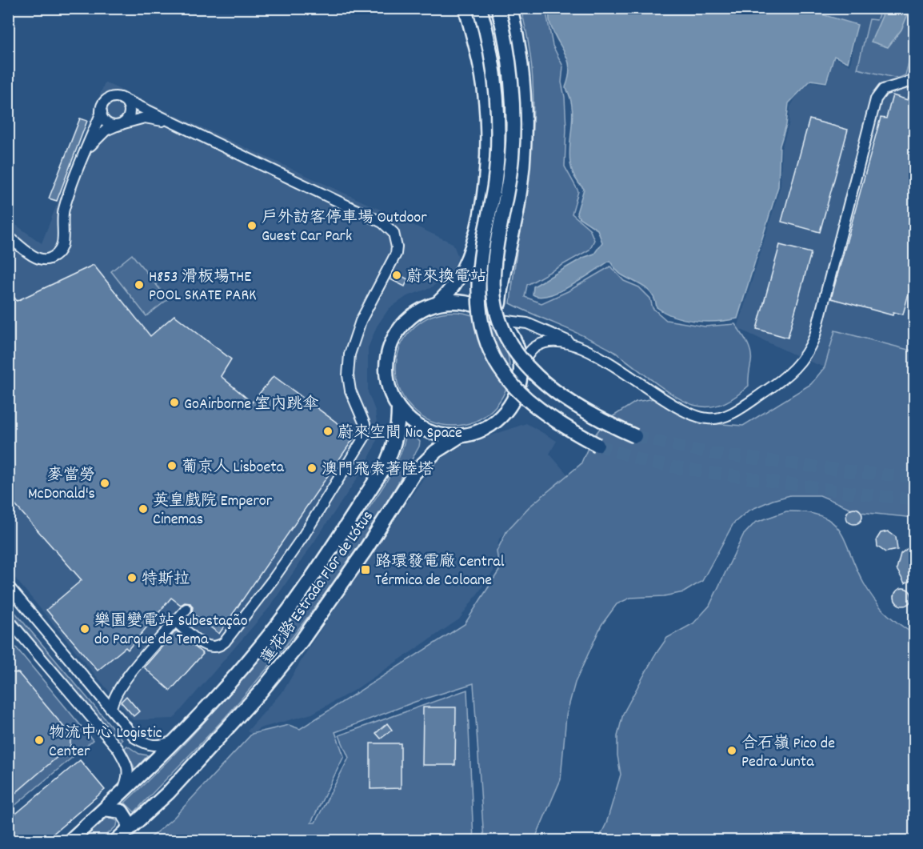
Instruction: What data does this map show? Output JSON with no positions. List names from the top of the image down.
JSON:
{
  "streets": {
    "main road": ["蓮花路 Estrada Flor de Lótus"]
  },
  "places": {
    "other": [
      "戶外訪客停車場 Outdoor Guest Car Park",
      "蔚來換電站",
      "H853 滑板場THE POOL SKATE PARK",
      "GoAirborne 室内跳傘",
      "蔚來空間 Nio Space",
      "葡京人 Lisboeta",
      "澳門飛索著陸塔",
      "麥當勞 McDonald's",
      "英皇戲院 Emperor Cinemas",
      "特斯拉",
      "樂園變電站 Subestação do Parque de Tema",
      "物流中心 Logistic Center",
      "合石嶺 Pico de Pedra Junta"
    ],
    "transit": ["路環發電廠 Central Térmica de Coloane"]
  }
}
